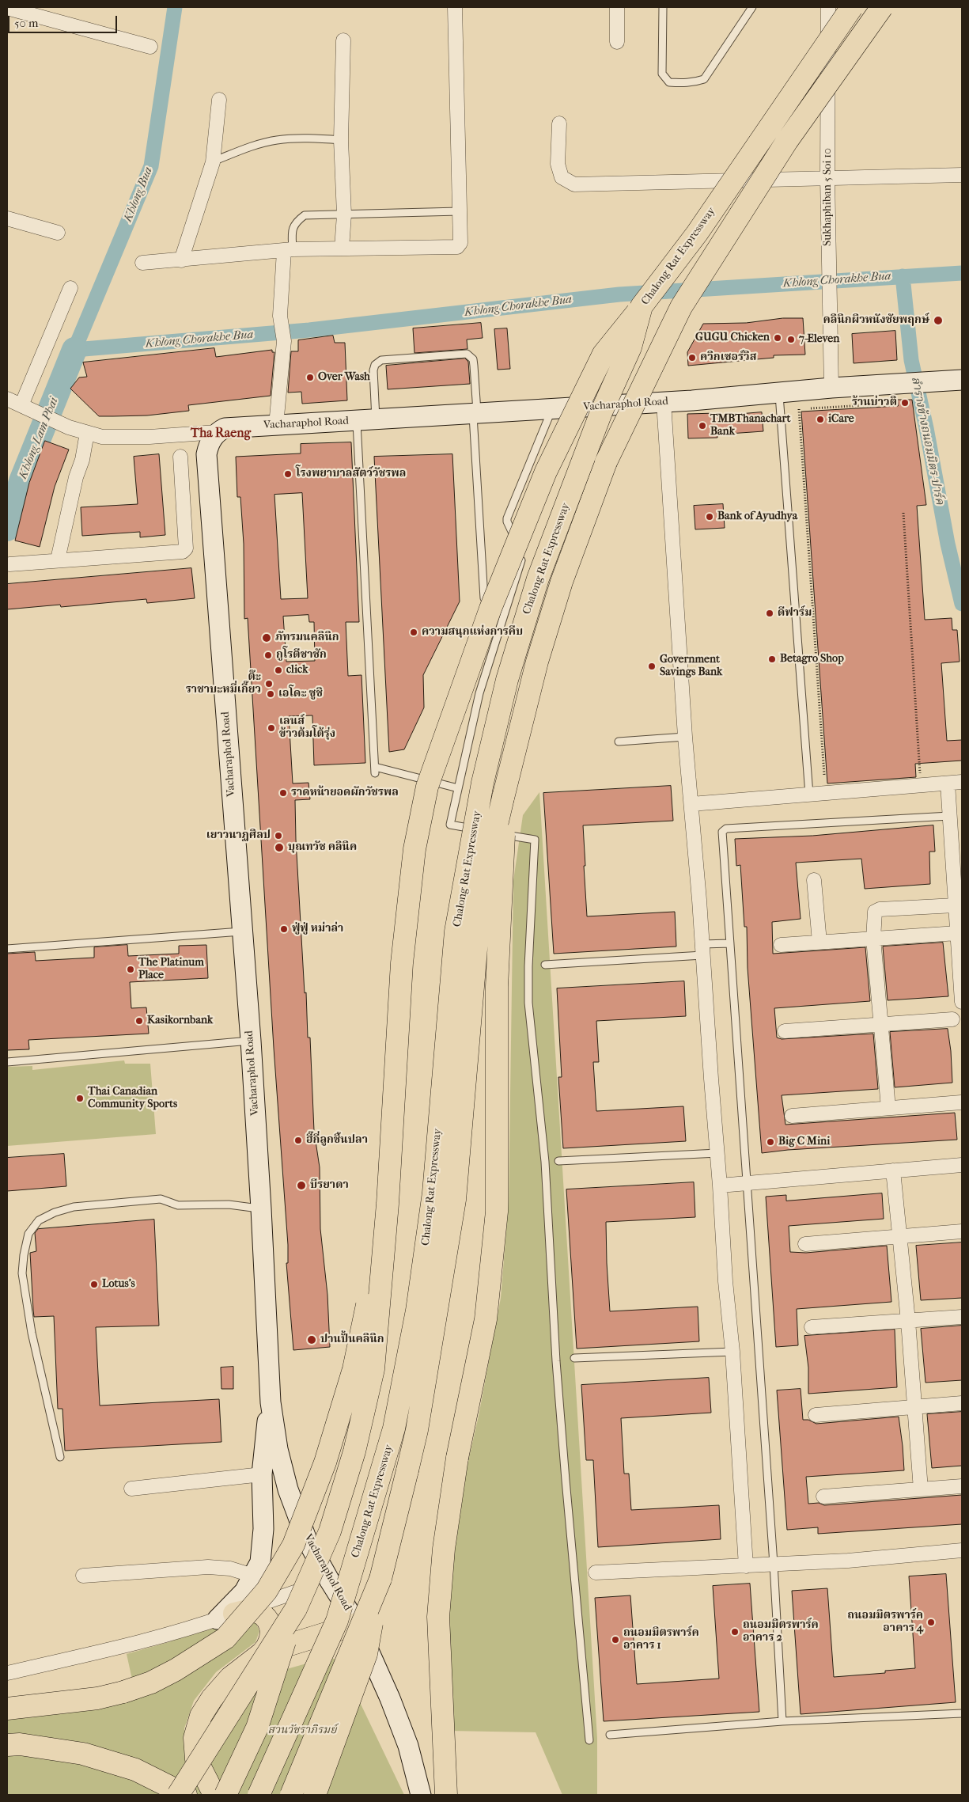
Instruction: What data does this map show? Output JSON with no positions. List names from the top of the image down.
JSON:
{
  "streets": {
    "main road": ["Chalong Rat Expressway", "Vacharaphol Road"],
    "street": ["Sukhaphiban 5 Soi 10"]
  },
  "crossings": [
    ["Sukhaphiban 5 Soi 10", "Vacharaphol Road"]
  ],
  "districts": ["Tha Raeng"],
  "water": [
    "Khlong Bua",
    "Khlong Chorakhe Bua",
    "Khlong Lam Phai",
    "ลำรางข้างถนอมมิตร-ปาร์ค"
  ],
  "parks": ["สวนวัชราภิรมย์"],
  "places": [
    "คลินิกผิวหนังชัยพฤกษ์",
    "GUGU Chicken",
    "7-Eleven",
    "ควิกเซอร์วิส",
    "Over Wash",
    "ร้านบ่าวติ",
    "iCare",
    "TMBThanachart Bank",
    "โรงพยาบาลสัตว์วัชรพล",
    "Bank of Ayudhya",
    "ดีฟาร์ม",
    "ความสนุกแห่งการคีบ",
    "ภัทรมนคลินิก",
    "กูโรตีชาชัก",
    "Betagro Shop",
    "Government Savings Bank",
    "click",
    "ต๊ะ ราชาบะหมี่เกี๊ยว",
    "เอโดะ ซูชิ",
    "เลนส์ ข้าวต้มโต้รุ่ง",
    "ราดหน้ายอดผักวัชรพล",
    "เยาวนาฏศิลป",
    "บุณทวัช คลินิค",
    "ฟู่ฟู่ หม่าล่า",
    "The Platinum Place",
    "Kasikornbank",
    "Thai Canadian Community Sports",
    "ฮี๊กี่ลูกชิ้นปลา",
    "Big C Mini",
    "บีรยาดา",
    "Lotus's",
    "ปานปั้นคลินิก",
    "ถนอมมิตรพาร์ค อาคาร 4",
    "ถนอมมิตรพาร์ค อาคาร 2",
    "ถนอมมิตรพาร์ค อาคาร 1"
  ],
  "scale_bar": "50 m"
}
